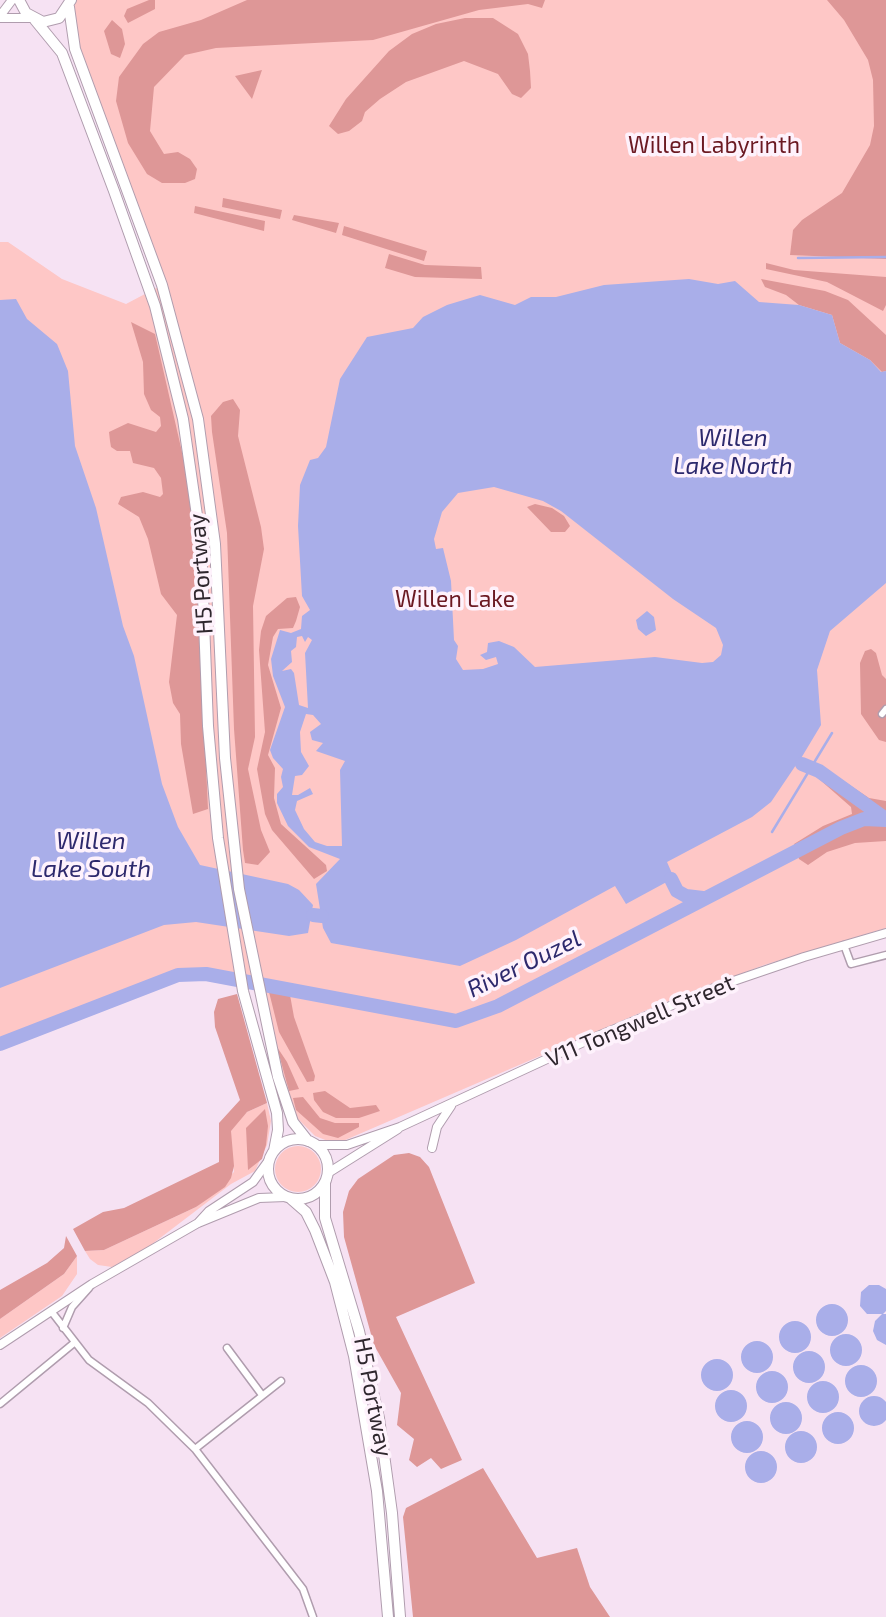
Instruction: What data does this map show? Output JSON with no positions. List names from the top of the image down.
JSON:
{
  "streets": {
    "main road": ["H5 Portway"],
    "street": ["V11 Tongwell Street"]
  },
  "crossings": [
    ["H5 Portway", "V11 Tongwell Street"]
  ],
  "water": ["Willen Lake North", "Willen Lake South", "River Ouzel"],
  "parks": ["Willen Labyrinth", "Willen Lake"]
}
